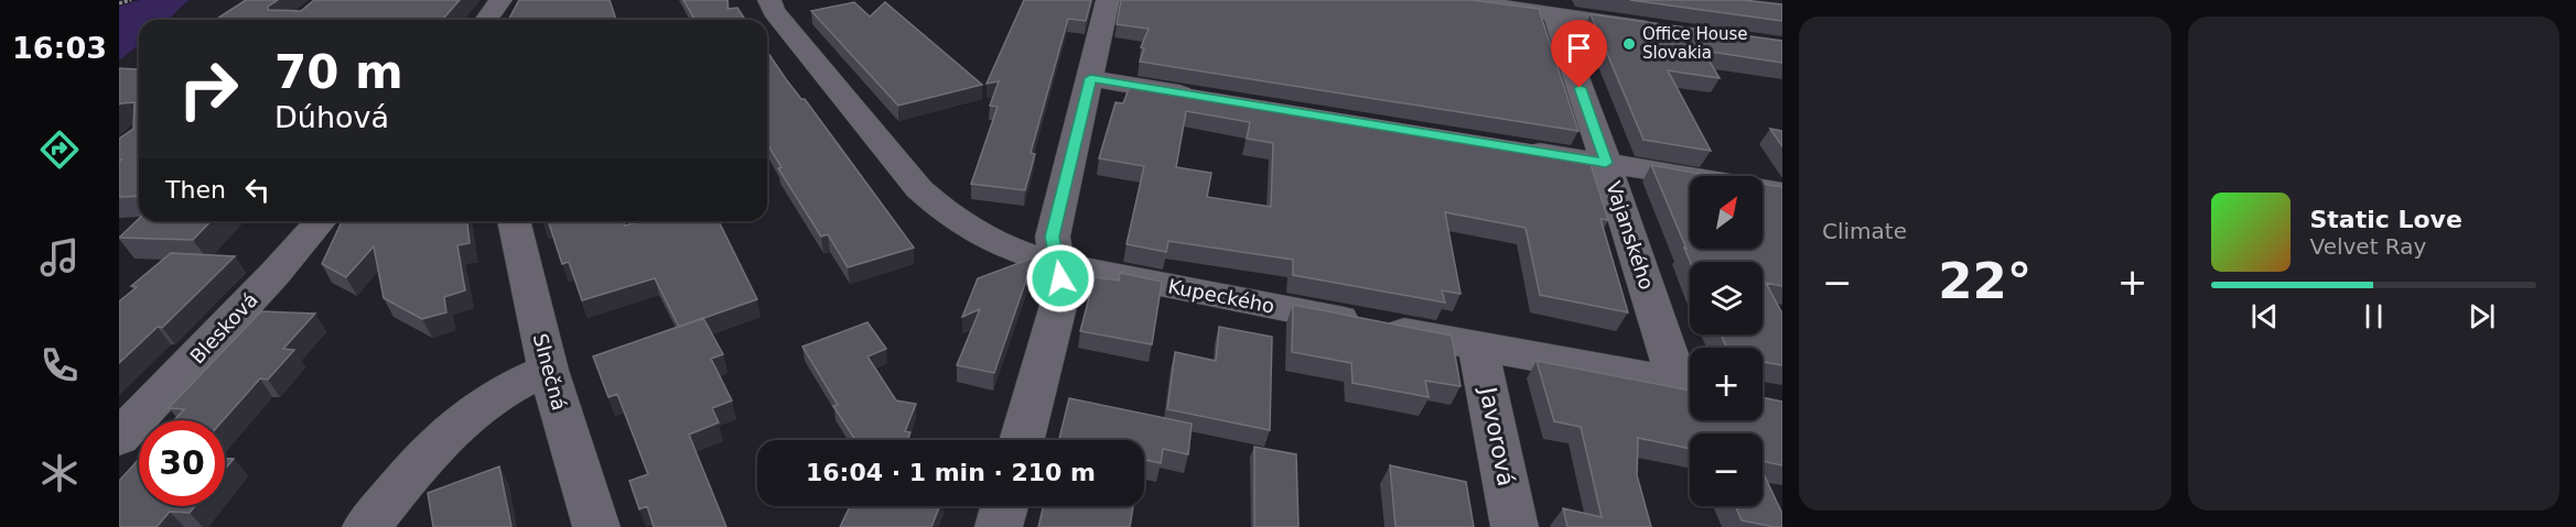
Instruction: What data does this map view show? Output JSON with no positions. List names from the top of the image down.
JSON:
{
  "streets": {
    "street": [
      "Vajanského",
      "Kupeckého",
      "Blesková",
      "Slnečná",
      "Javorová"
    ]
  },
  "crossings": [
    ["Vajanského", "Kupeckého"],
    ["Kupeckého", "Javorová"]
  ],
  "places": ["Office House Slovakia"],
  "north": "top right",
  "page": {
    "tabs": "16:03",
    "tile": "Climate",
    "turn": ["70 m", "Dúhová"],
    "then": "Then",
    "map_buttons": ["+", "−"],
    "song": ["Static Love", "Velvet Ray"],
    "heat": ["−", "22°", "+"],
    "limit": "30",
    "trip": "16:04 · 1 min · 210 m"
  }
}
